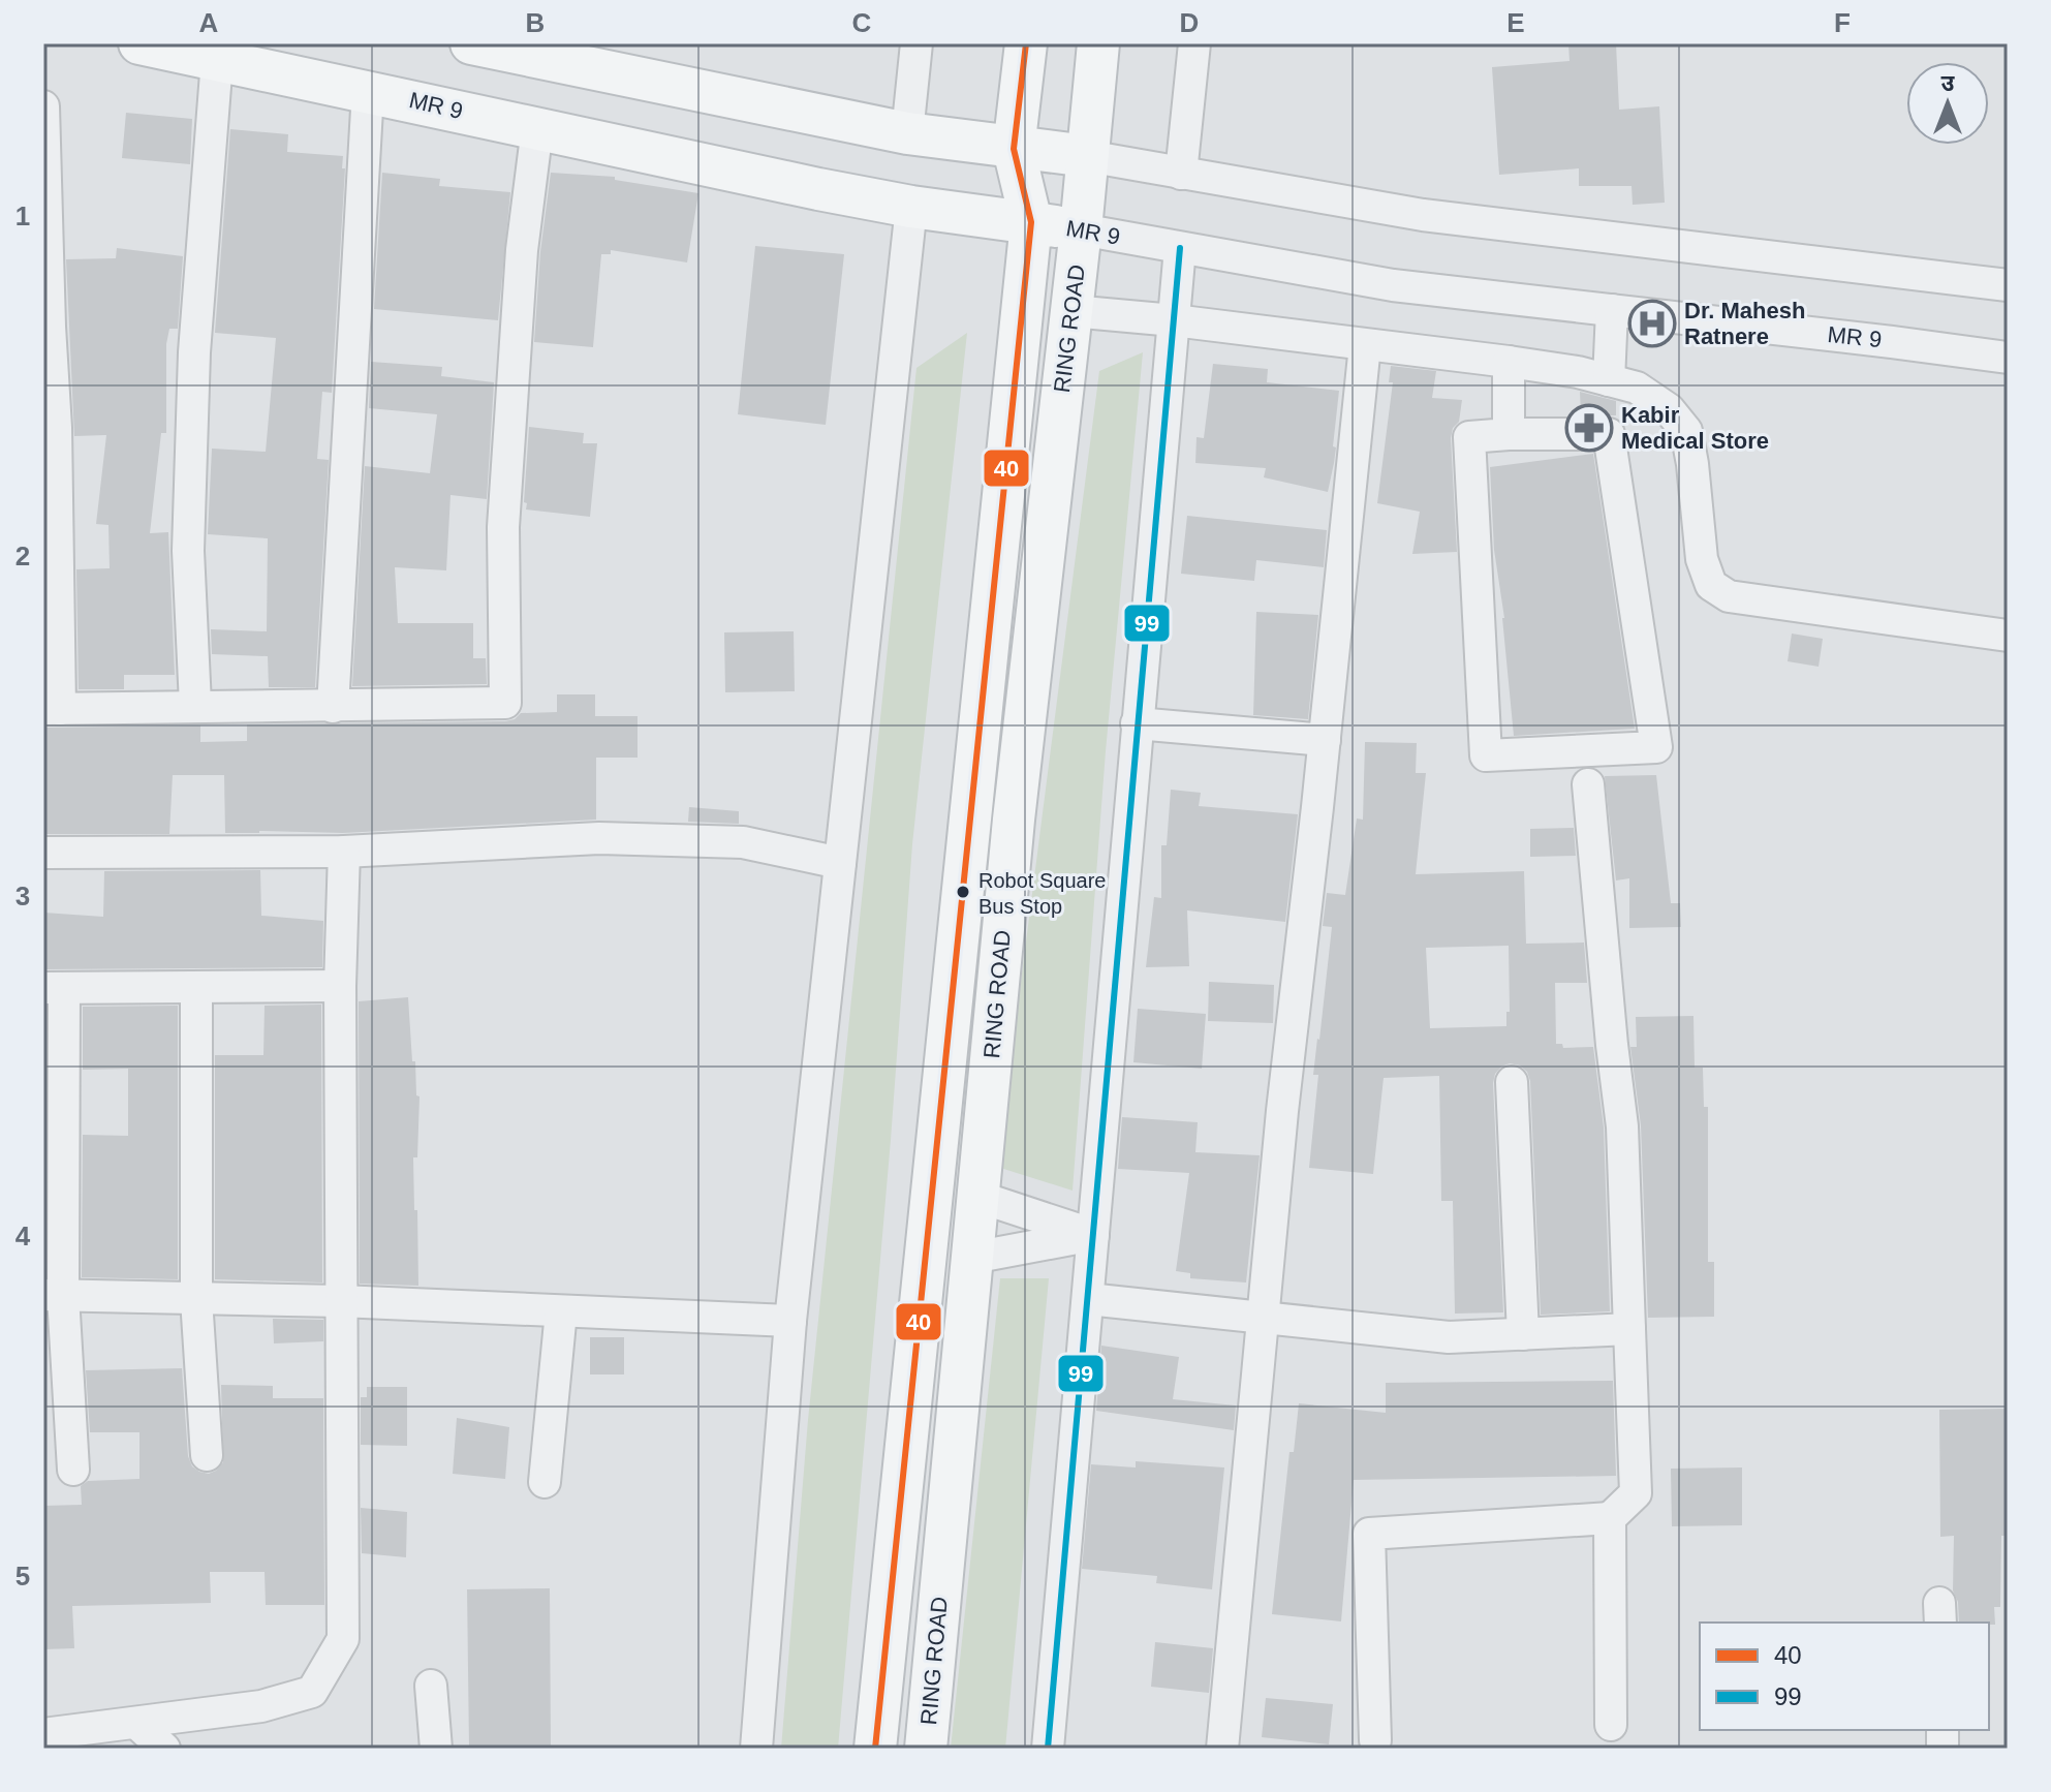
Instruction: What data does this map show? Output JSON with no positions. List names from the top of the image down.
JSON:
{
  "streets": {
    "main road": ["MR 9", "RING ROAD"]
  },
  "crossings": [
    ["MR 9", "RING ROAD"]
  ],
  "places": {
    "hospital": ["Dr. Mahesh Ratnere"],
    "pharmacy": ["Kabir Medical Store"],
    "other": ["Robot Square Bus Stop"]
  },
  "lines": ["transit line 40", "transit line 99"],
  "legend": ["40", "99"],
  "north": "top",
  "grid": {
    "columns": [
      "A",
      "B",
      "C",
      "D",
      "E",
      "F"
    ],
    "rows": [
      "1",
      "2",
      "3",
      "4",
      "5"
    ]
  }
}
